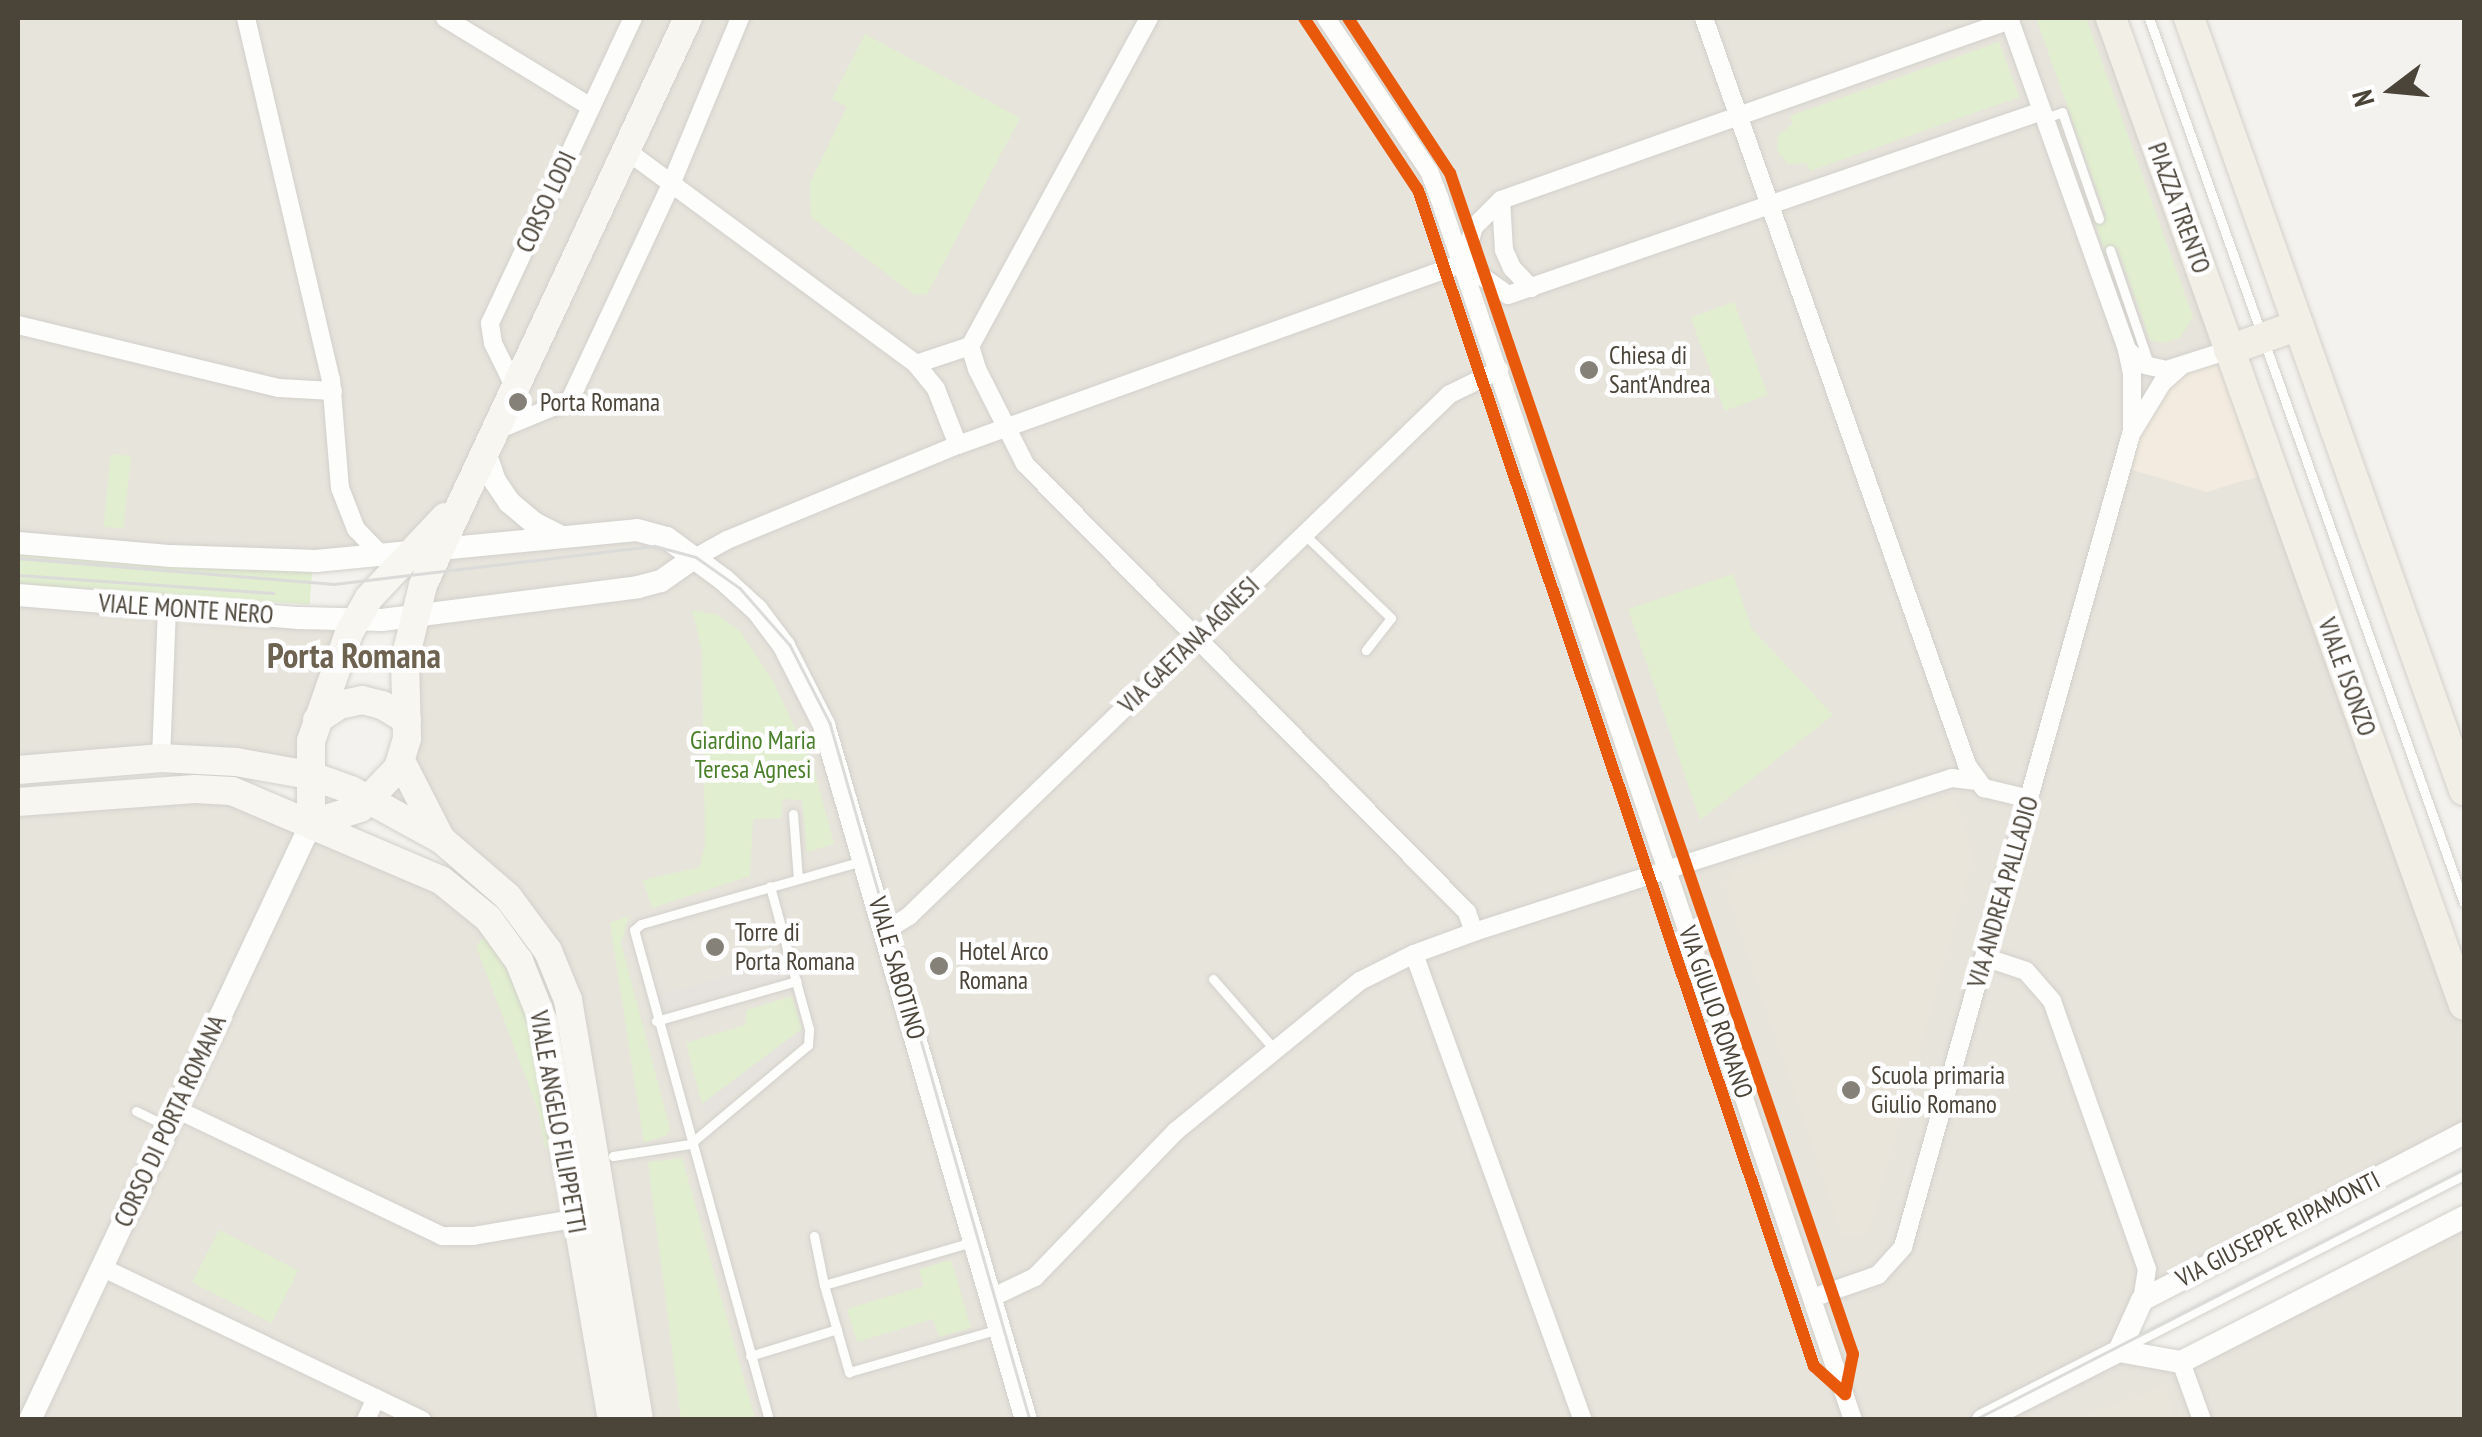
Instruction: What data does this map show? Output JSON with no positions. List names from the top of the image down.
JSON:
{
  "streets": {
    "main road": [
      "CORSO LODI",
      "PIAZZA TRENTO",
      "VIALE ISONZO",
      "VIALE ANGELO FILIPPETTI"
    ],
    "street": [
      "VIALE MONTE NERO",
      "VIA GAETANA AGNESI",
      "VIA ANDREA PALLADIO",
      "VIALE SABOTINO",
      "VIA GIULIO ROMANO",
      "CORSO DI PORTA ROMANA",
      "VIA GIUSEPPE RIPAMONTI"
    ]
  },
  "crossings": [
    ["CORSO LODI", "VIALE MONTE NERO"],
    ["CORSO LODI", "VIALE SABOTINO"],
    ["CORSO LODI", "VIALE ANGELO FILIPPETTI"],
    ["PIAZZA TRENTO", "VIALE ISONZO"],
    ["VIALE MONTE NERO", "VIALE SABOTINO"],
    ["VIA GAETANA AGNESI", "VIALE SABOTINO"],
    ["VIA GAETANA AGNESI", "VIA GIULIO ROMANO"],
    ["VIA ANDREA PALLADIO", "VIA GIULIO ROMANO"],
    ["CORSO DI PORTA ROMANA", "VIALE ANGELO FILIPPETTI"]
  ],
  "districts": ["Porta Romana"],
  "parks": ["Giardino Maria Teresa Agnesi"],
  "places": [
    "Chiesa di Sant'Andrea",
    "Porta Romana",
    "Torre di Porta Romana",
    "Hotel Arco Romana",
    "Scuola primaria Giulio Romano"
  ],
  "north": "left"
}
